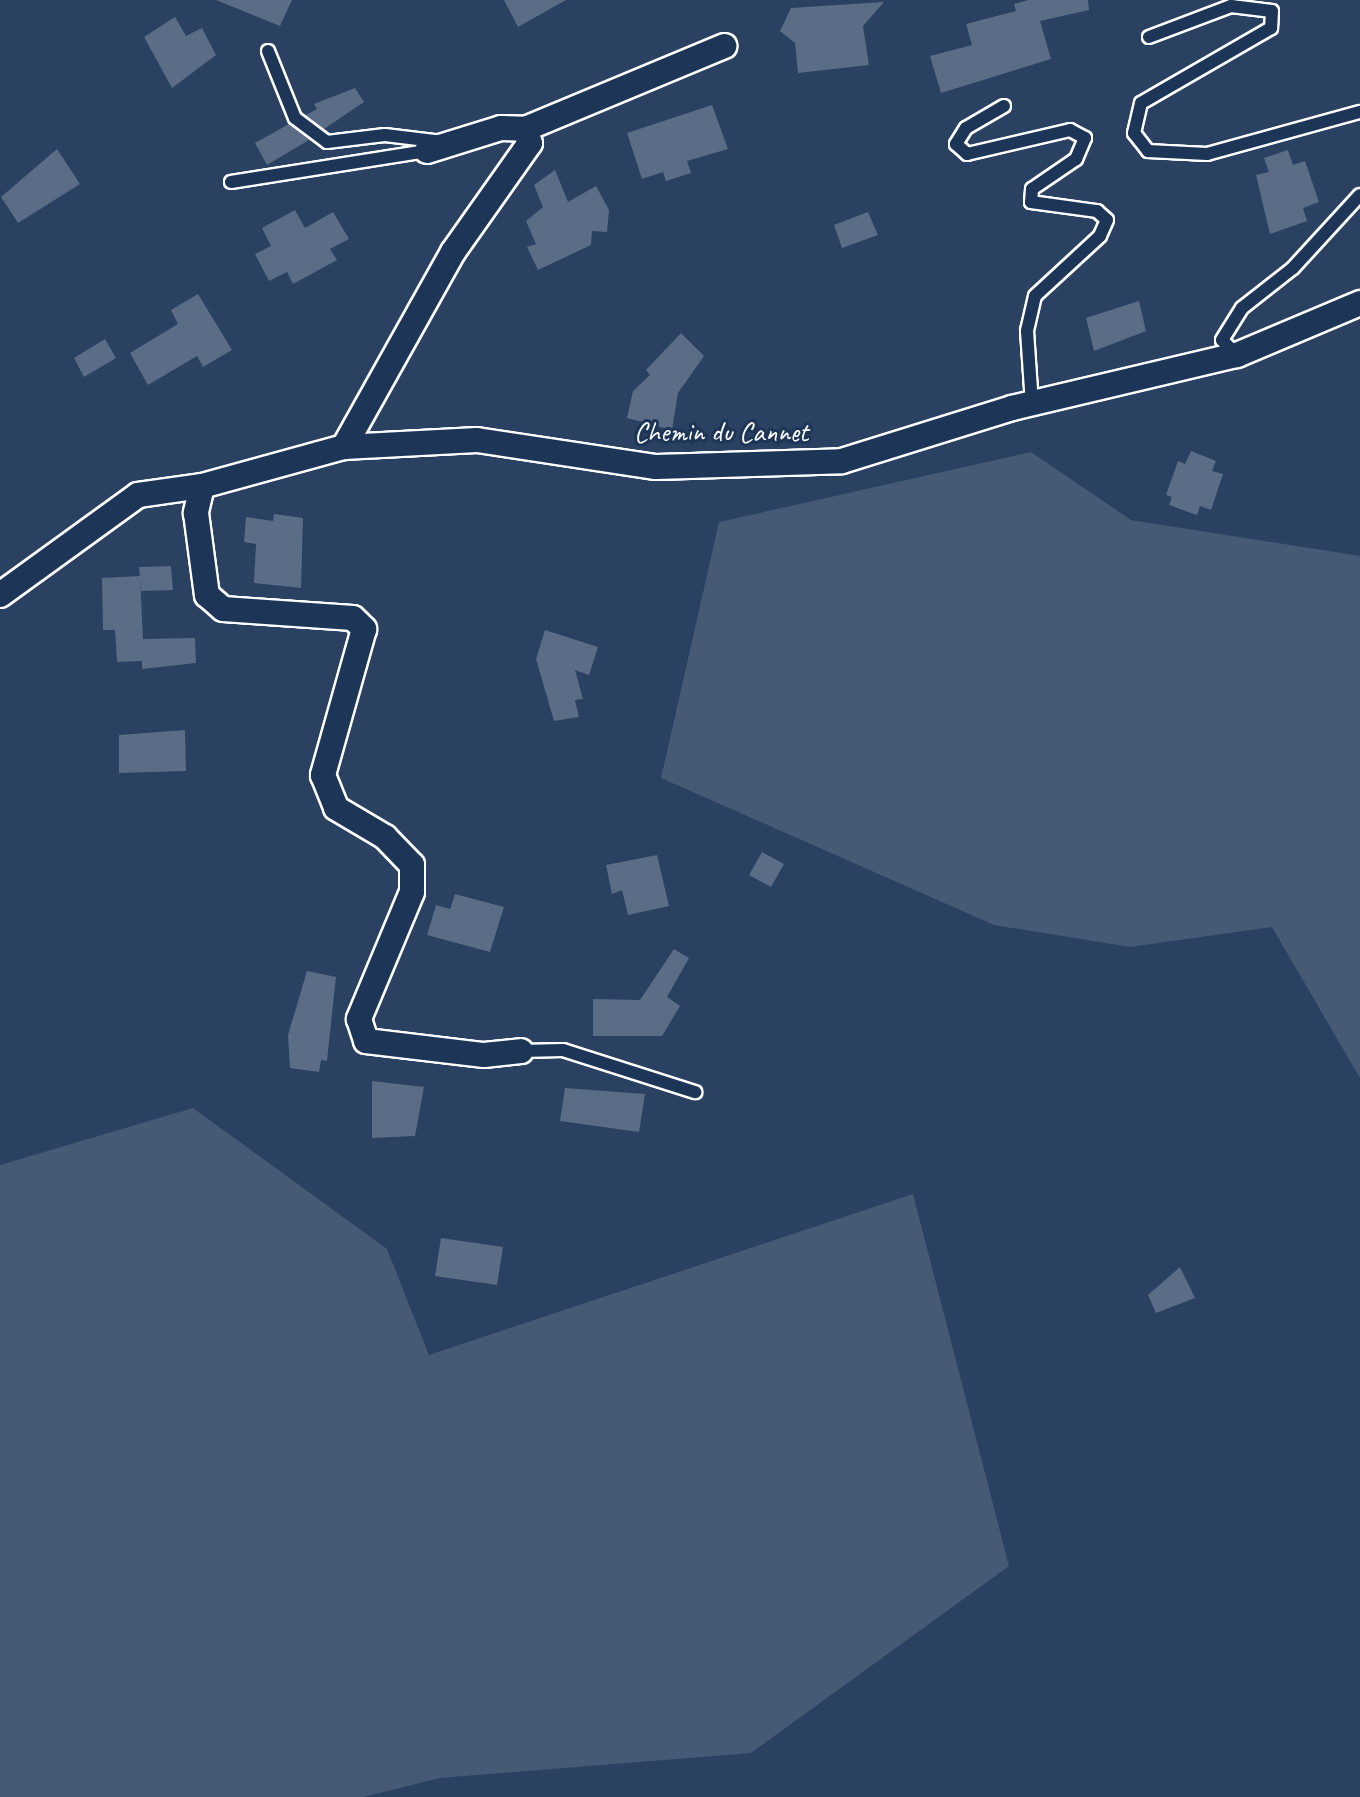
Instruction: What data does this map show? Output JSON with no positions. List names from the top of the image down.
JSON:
{
  "streets": {
    "street": ["Chemin du Cannet"]
  }
}
